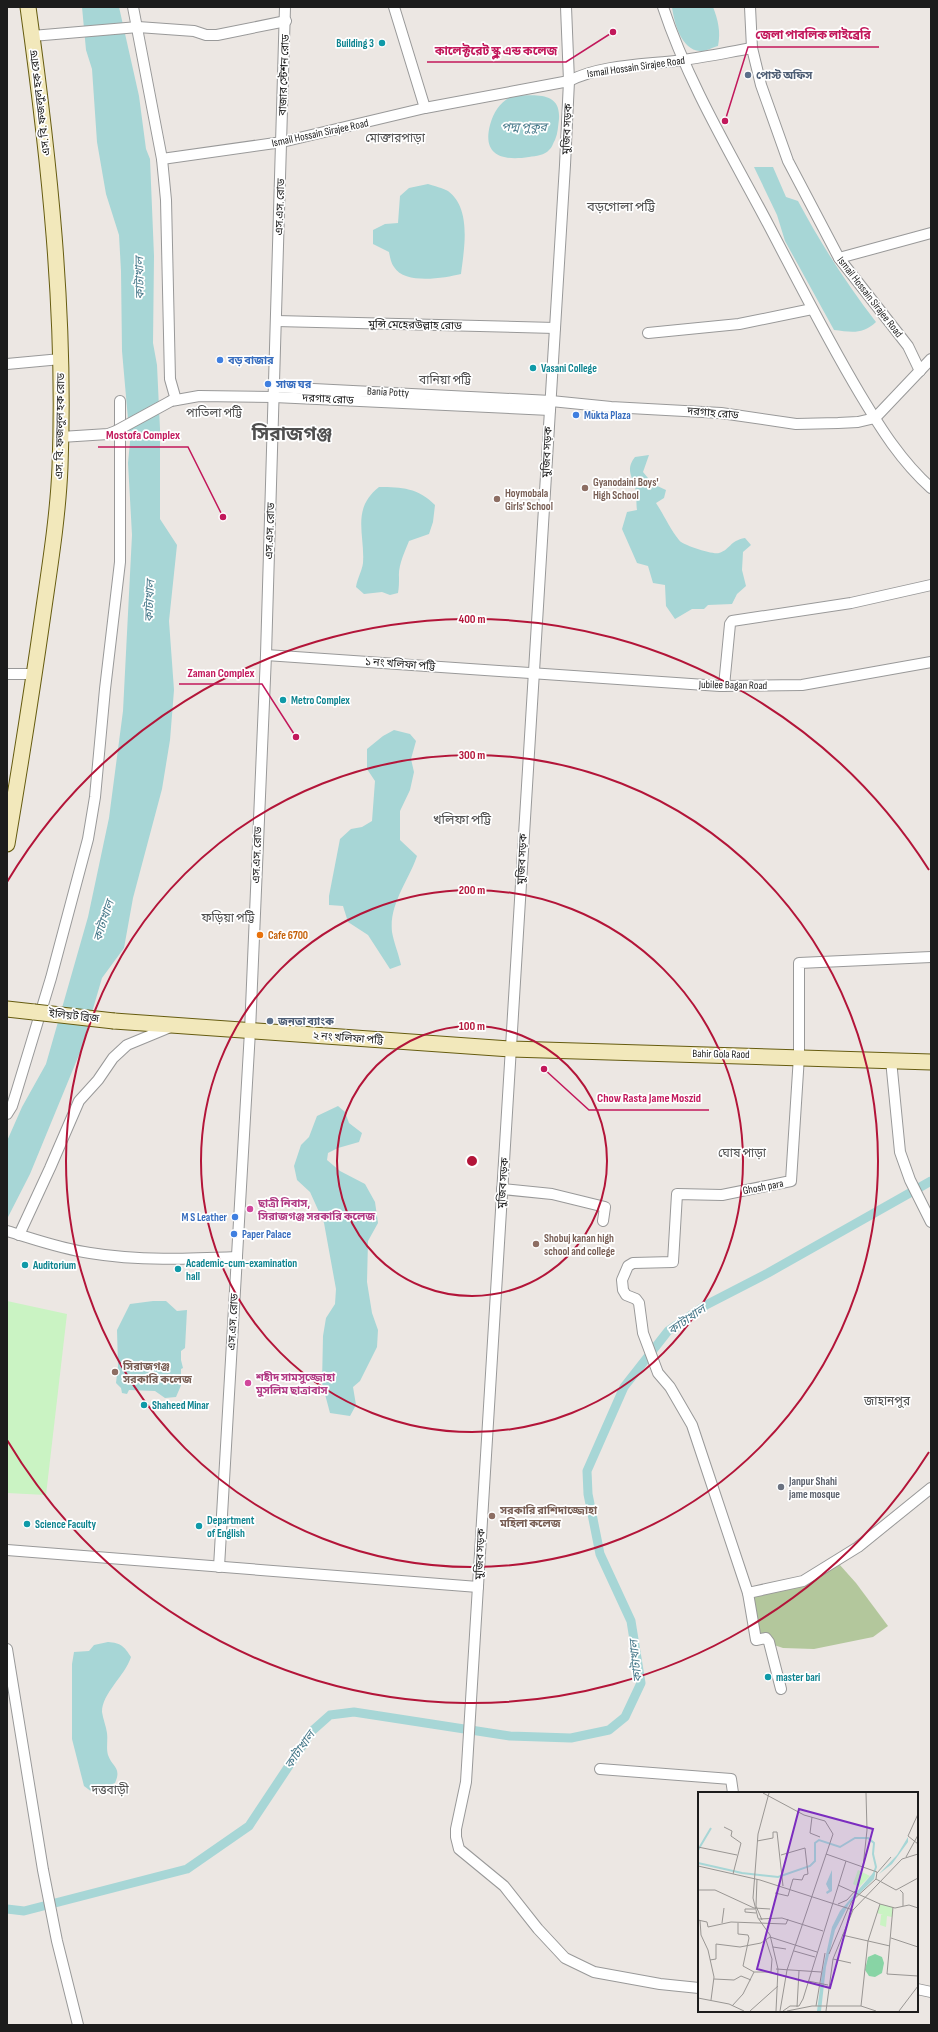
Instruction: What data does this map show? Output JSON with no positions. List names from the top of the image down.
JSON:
{
  "streets": {
    "main road": [
      "এস. বি. ফজলুল হক রোড",
      "ইলিয়ট ব্রিজ",
      "২ নং খলিফা পট্টি",
      "Bahir Gola Raod"
    ],
    "street": [
      "Ismail Hossain Sirajee Road",
      "বাজার স্টেশন রোড",
      "মুজিব সড়ক",
      "এস.এস. রোড",
      "মুন্সি মেহেরউল্লাহ রোড",
      "Bania Potty",
      "দরগাহ রোড",
      "১ নং খলিফা পট্টি",
      "Jubilee Bagan Road",
      "Ghosh para"
    ]
  },
  "crossings": [
    ["Ismail Hossain Sirajee Road", "বাজার স্টেশন রোড"],
    ["Ismail Hossain Sirajee Road", "মুজিব সড়ক"],
    ["Ismail Hossain Sirajee Road", "এস.এস. রোড"],
    ["বাজার স্টেশন রোড", "এস.এস. রোড"],
    ["এস. বি. ফজলুল হক রোড", "Bania Potty"],
    ["মুজিব সড়ক", "মুন্সি মেহেরউল্লাহ রোড"],
    ["মুজিব সড়ক", "Bania Potty"],
    ["মুজিব সড়ক", "দরগাহ রোড"],
    ["মুজিব সড়ক", "১ নং খলিফা পট্টি"],
    ["মুজিব সড়ক", "Jubilee Bagan Road"],
    ["মুজিব সড়ক", "২ নং খলিফা পট্টি"],
    ["মুজিব সড়ক", "Bahir Gola Raod"],
    ["এস.এস. রোড", "মুন্সি মেহেরউল্লাহ রোড"],
    ["এস.এস. রোড", "Bania Potty"],
    ["এস.এস. রোড", "১ নং খলিফা পট্টি"],
    ["এস.এস. রোড", "২ নং খলিফা পট্টি"],
    ["Bania Potty", "দরগাহ রোড"],
    ["১ নং খলিফা পট্টি", "Jubilee Bagan Road"],
    ["ইলিয়ট ব্রিজ", "২ নং খলিফা পট্টি"],
    ["২ নং খলিফা পট্টি", "Bahir Gola Raod"],
    ["Bahir Gola Raod", "Ghosh para"]
  ],
  "districts": [
    "মোক্তারপাড়া",
    "বড়গোলা পট্টি",
    "বানিয়া পট্টি",
    "পাতিলা পট্টি",
    "সিরাজগঞ্জ",
    "খলিফা পট্টি",
    "ফড়িয়া পট্টি",
    "ঘোষ পাড়া",
    "জাহানপুর",
    "দত্তবাড়ী"
  ],
  "water": ["পদ্ম পুকুর", "কাটাখাল"],
  "places": [
    "কালেক্টরেট স্কুল এন্ড কলেজ",
    "Building 3",
    "পোস্ট অফিস",
    "জেলা পাবলিক লাইব্রেরি",
    "বড় বাজার",
    "Vasani College",
    "সাজ ঘর",
    "Mukta Plaza",
    "Gyanodaini Boys' High School",
    "Hoymobala Girls' School",
    "Mostofa Complex",
    "Metro Complex",
    "Zaman Complex",
    "Cafe 6700",
    "জনতা ব্যাংক",
    "Chow Rasta Jame Moszid",
    "ছাত্রী নিবাস, সিরাজগঞ্জ সরকারি কলেজ",
    "M S Leather",
    "Paper Palace",
    "Shobuj kanan high school and college",
    "Auditorium",
    "Academic-cum-examination hall",
    "সিরাজগঞ্জ সরকারি কলেজ",
    "শহীদ সামসুজ্জোহা মুসলিম ছাত্রাবাস",
    "Shaheed Minar",
    "Janpur Shahi jame mosque",
    "সরকারি রাশিদাজ্জোহা মহিলা কলেজ",
    "Science Faculty",
    "Department of English",
    "master bari"
  ],
  "rings": [
    "400 m",
    "300 m",
    "200 m",
    "100 m"
  ]
}
